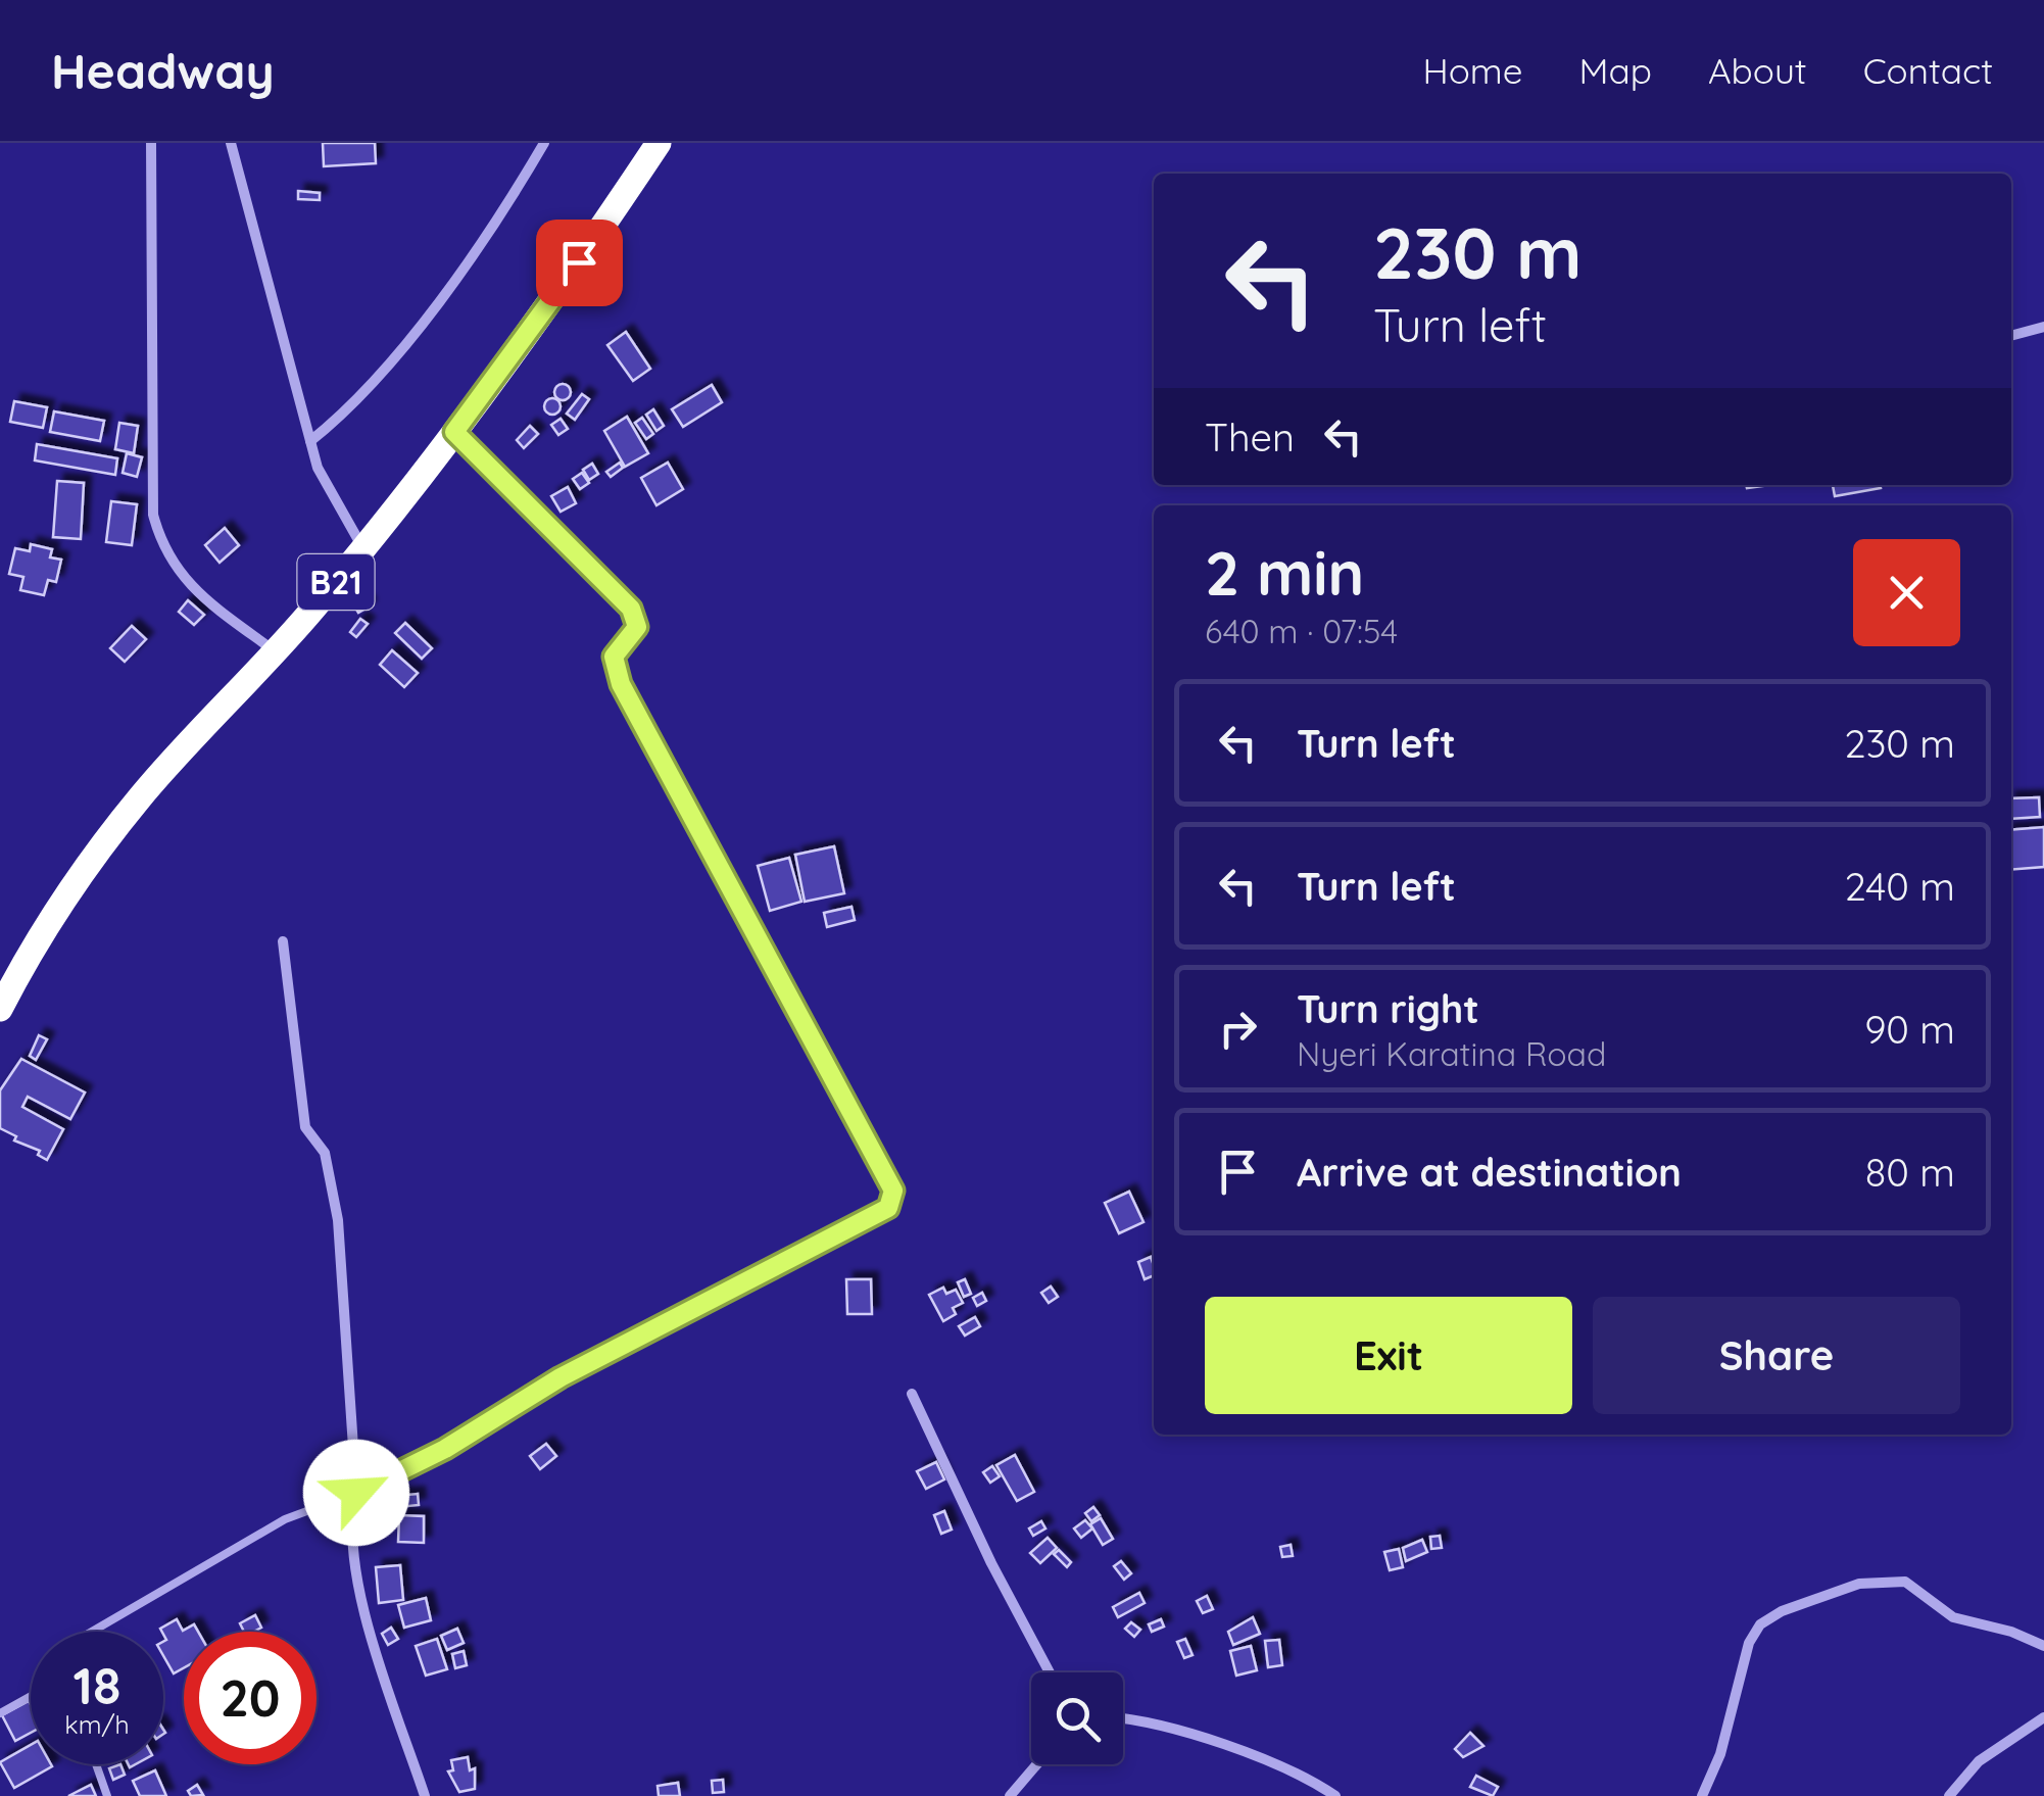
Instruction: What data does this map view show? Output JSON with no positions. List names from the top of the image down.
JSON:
{
  "streets": {
    "highway": ["B21"]
  },
  "page": {
    "header": "Headway",
    "nav": [
      "Home",
      "Map",
      "About",
      "Contact"
    ],
    "turn": ["230 m", "Turn left"],
    "then": "Then",
    "heading": ["2 min", "640 m · 07:54"],
    "list": [
      {
        "name": "Turn left",
        "value": "230 m"
      },
      {
        "name": "Turn left",
        "value": "240 m"
      },
      {
        "name": "Turn right",
        "note": "Nyeri Karatina Road",
        "value": "90 m"
      },
      {
        "name": "Arrive at destination",
        "value": "80 m"
      }
    ],
    "buttons": ["Exit", "Share"],
    "speed": "18 km/h",
    "limit": "20"
  }
}
